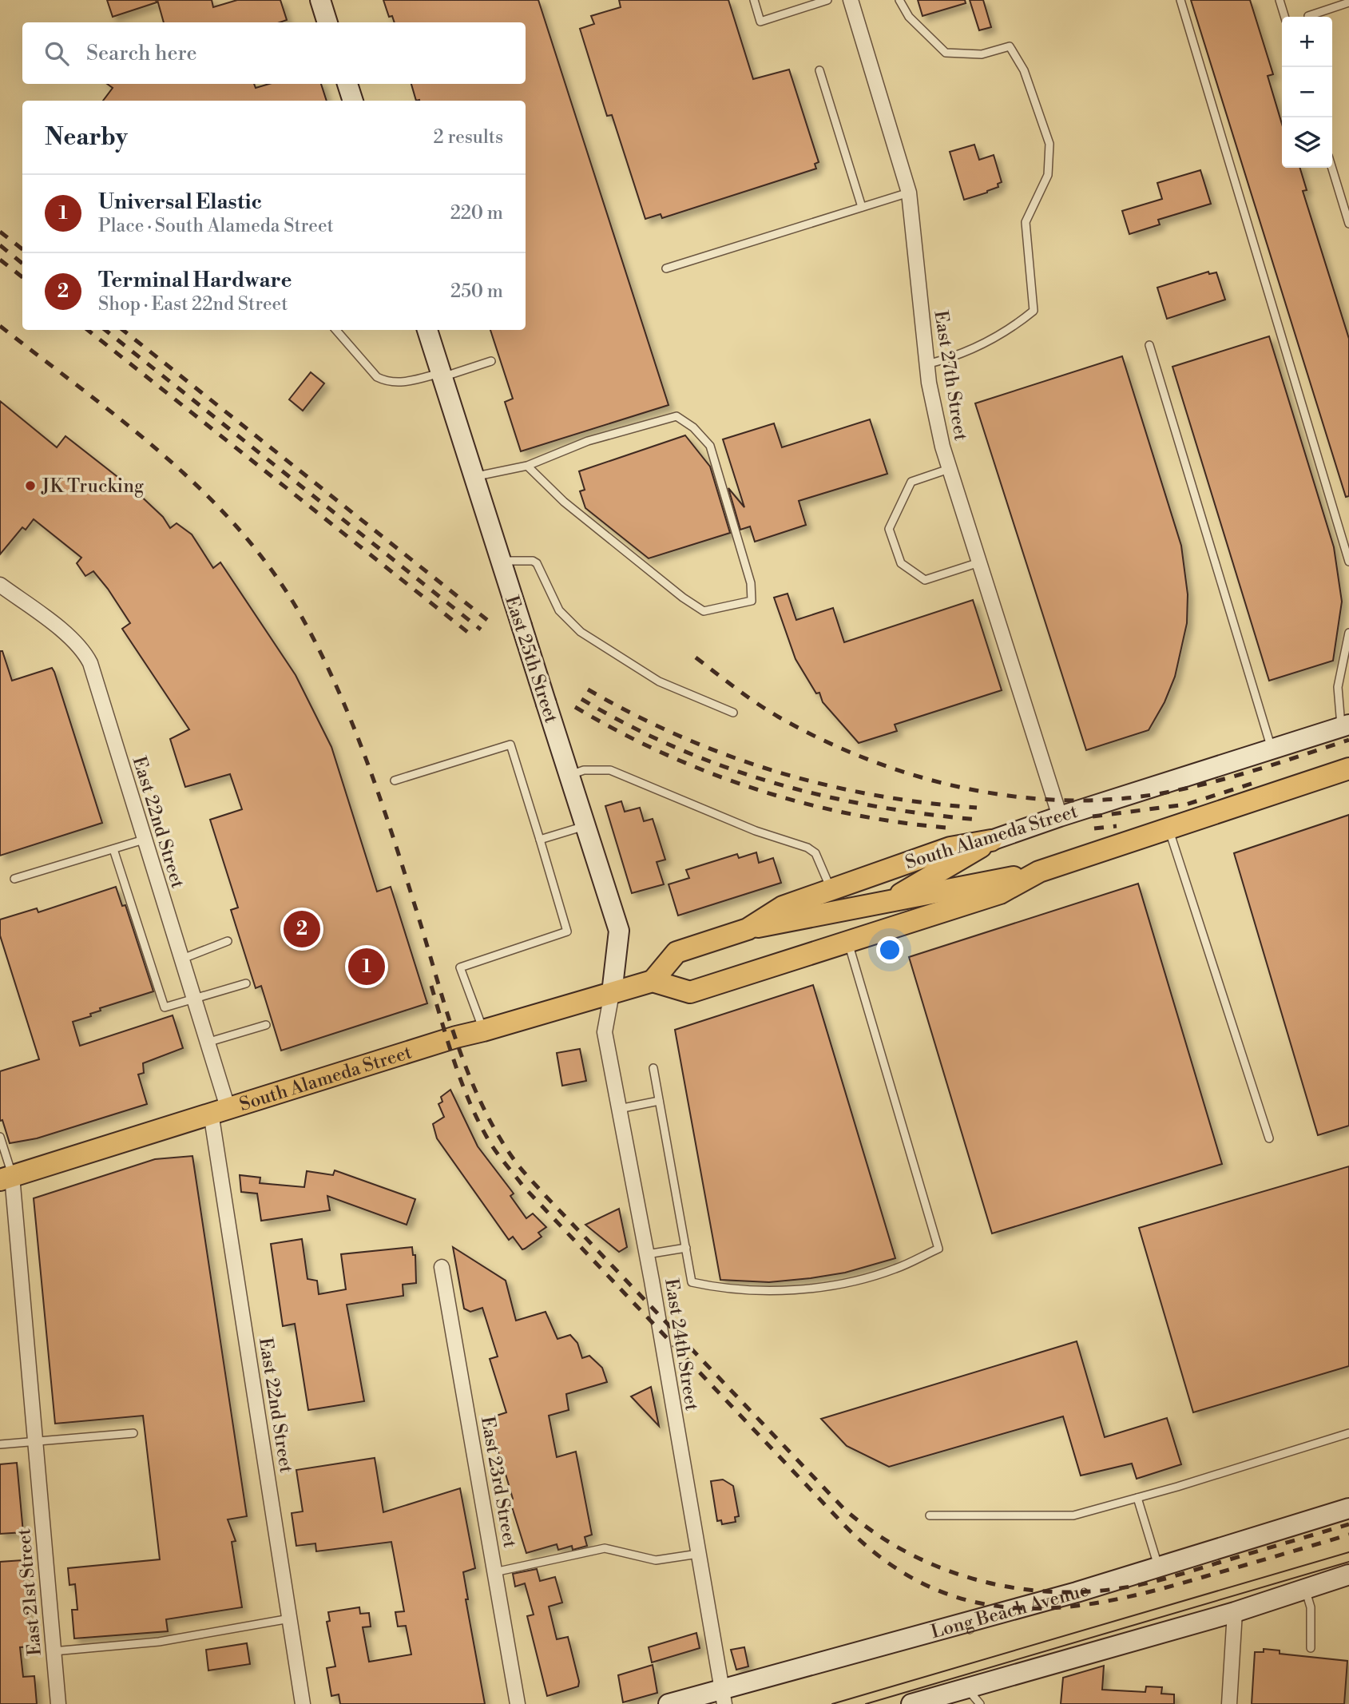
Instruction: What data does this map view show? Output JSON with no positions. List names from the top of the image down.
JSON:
{
  "streets": {
    "main road": ["East 25th Street", "South Alameda Street", "Long Beach Avenue"],
    "street": [
      "East 27th Street",
      "East 22nd Street",
      "East 24th Street",
      "East 23rd Street",
      "East 21st Street"
    ]
  },
  "crossings": [
    ["East 27th Street", "South Alameda Street"],
    ["East 25th Street", "South Alameda Street"],
    ["East 25th Street", "East 24th Street"],
    ["East 22nd Street", "South Alameda Street"],
    ["South Alameda Street", "East 24th Street"],
    ["South Alameda Street", "East 21st Street"],
    ["East 24th Street", "Long Beach Avenue"]
  ],
  "places": ["JK Trucking"],
  "page": {
    "map_buttons": ["+", "−"],
    "search": "Search here",
    "heading": ["Nearby", "2 results"],
    "list": [
      {
        "mark": "1",
        "name": "Universal Elastic",
        "note": "Place · South Alameda Street",
        "value": "220 m"
      },
      {
        "mark": "2",
        "name": "Terminal Hardware",
        "note": "Shop · East 22nd Street",
        "value": "250 m"
      }
    ],
    "pins": ["2", "1"]
  }
}
